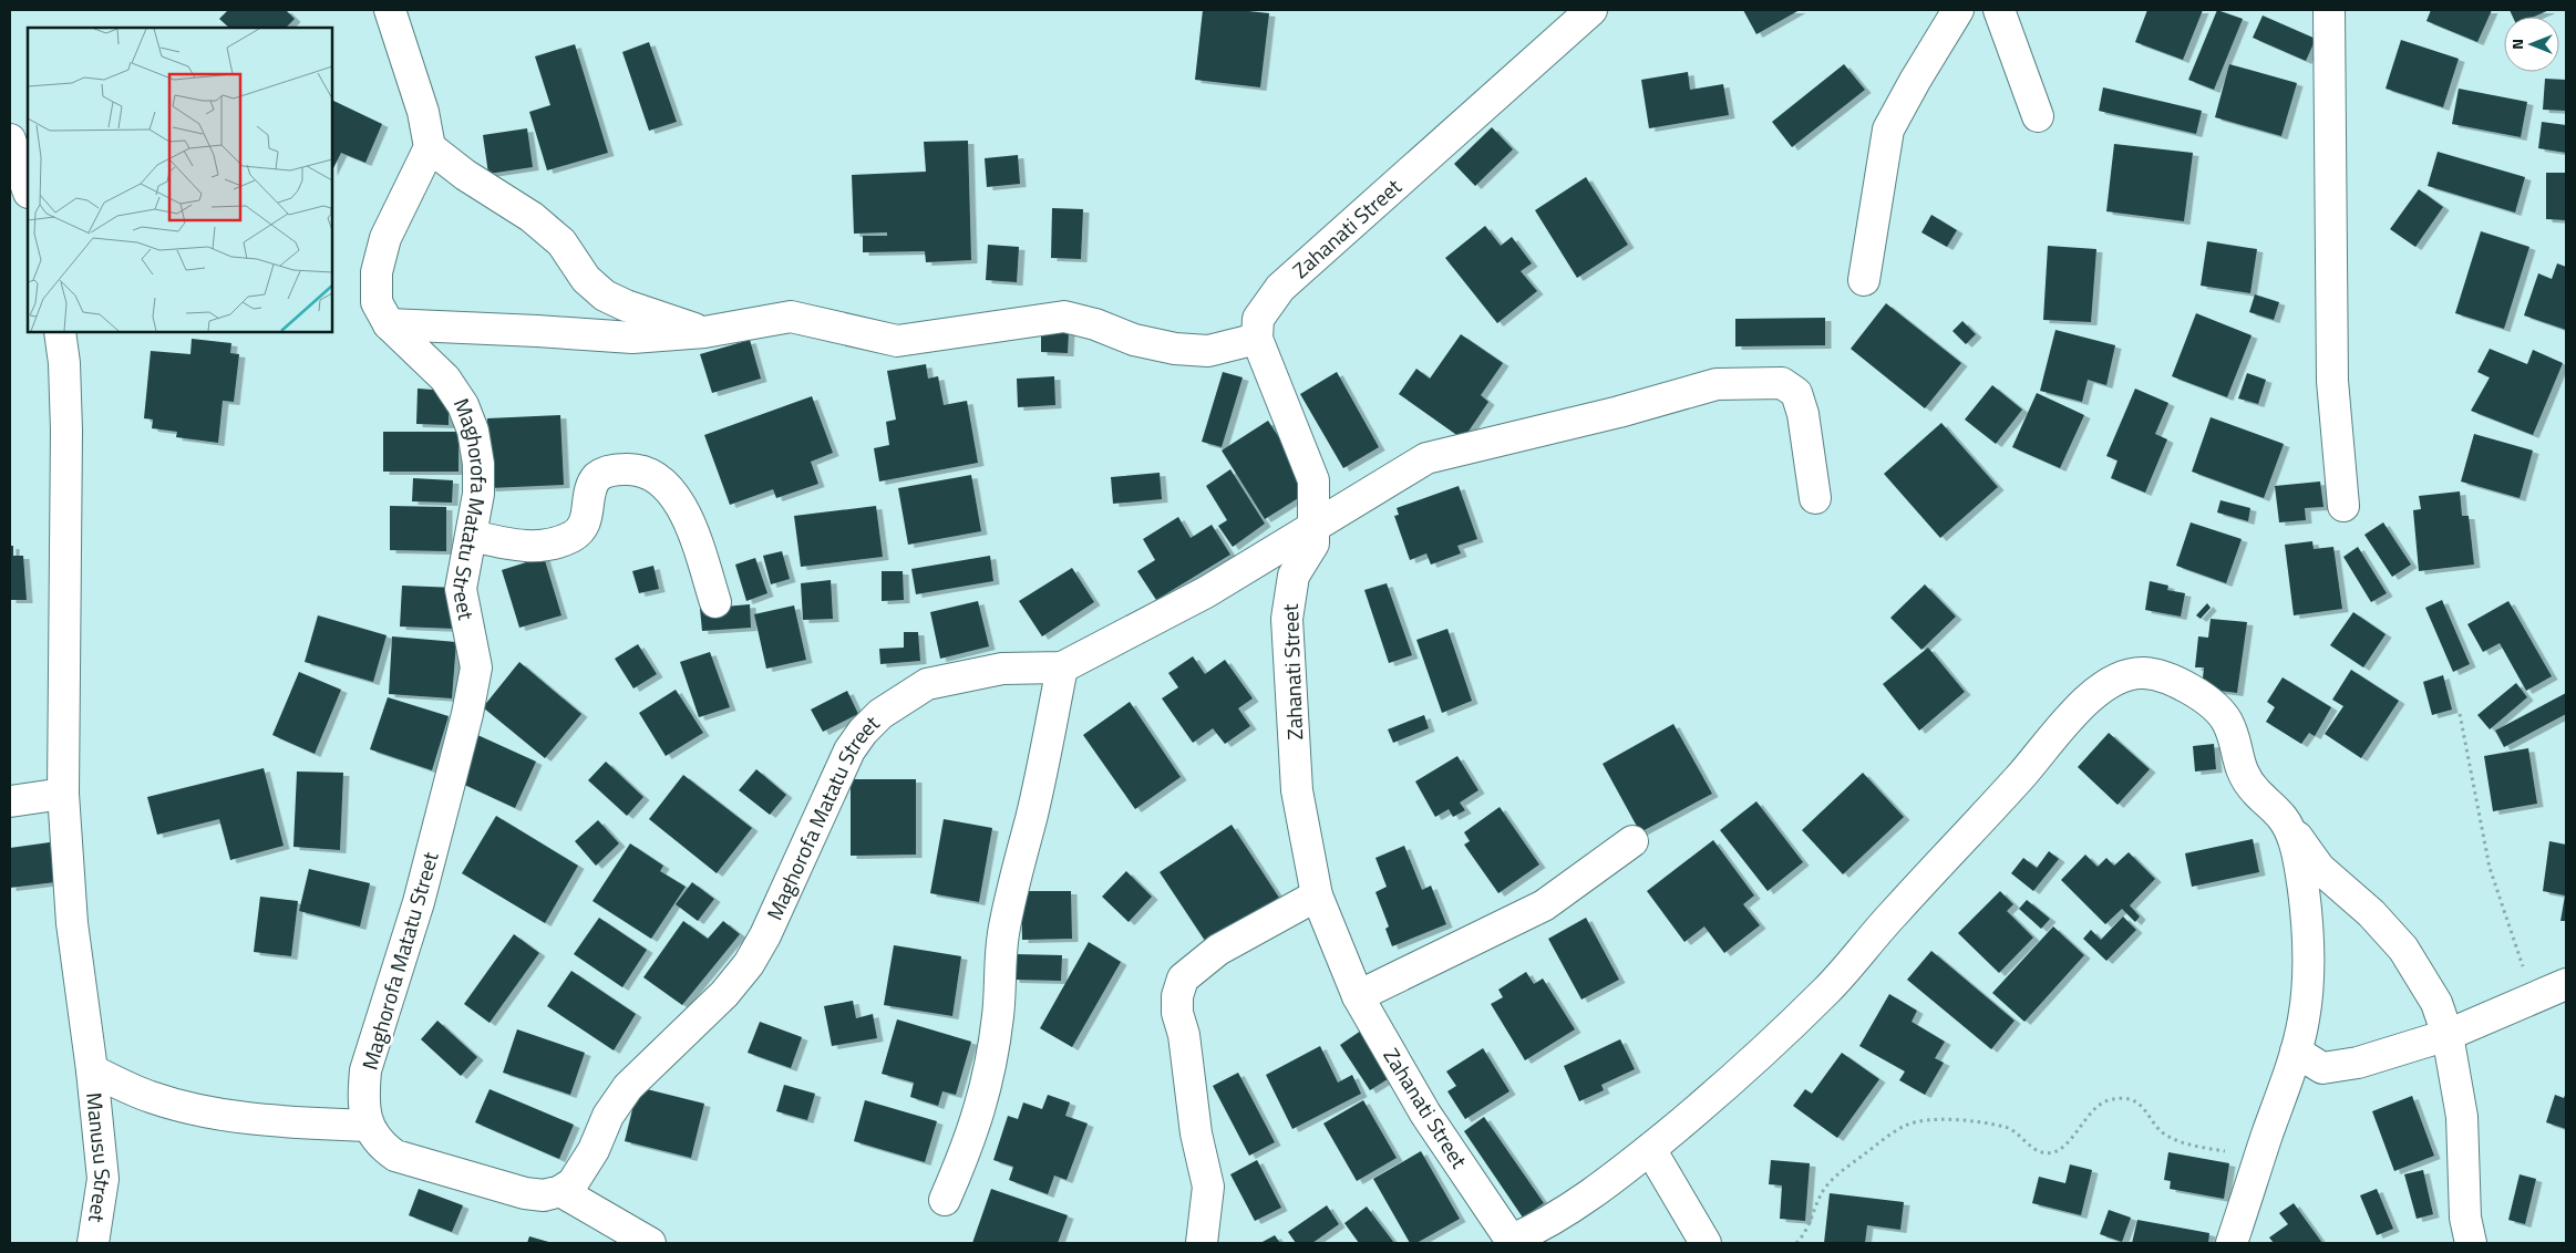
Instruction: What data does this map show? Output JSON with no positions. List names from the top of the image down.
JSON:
{
  "streets": {
    "street": ["Zahanati Street", "Maghorofa Matatu Street", "Manusu Street"]
  },
  "crossings": [
    ["Zahanati Street", "Maghorofa Matatu Street"]
  ],
  "north": "left"
}
